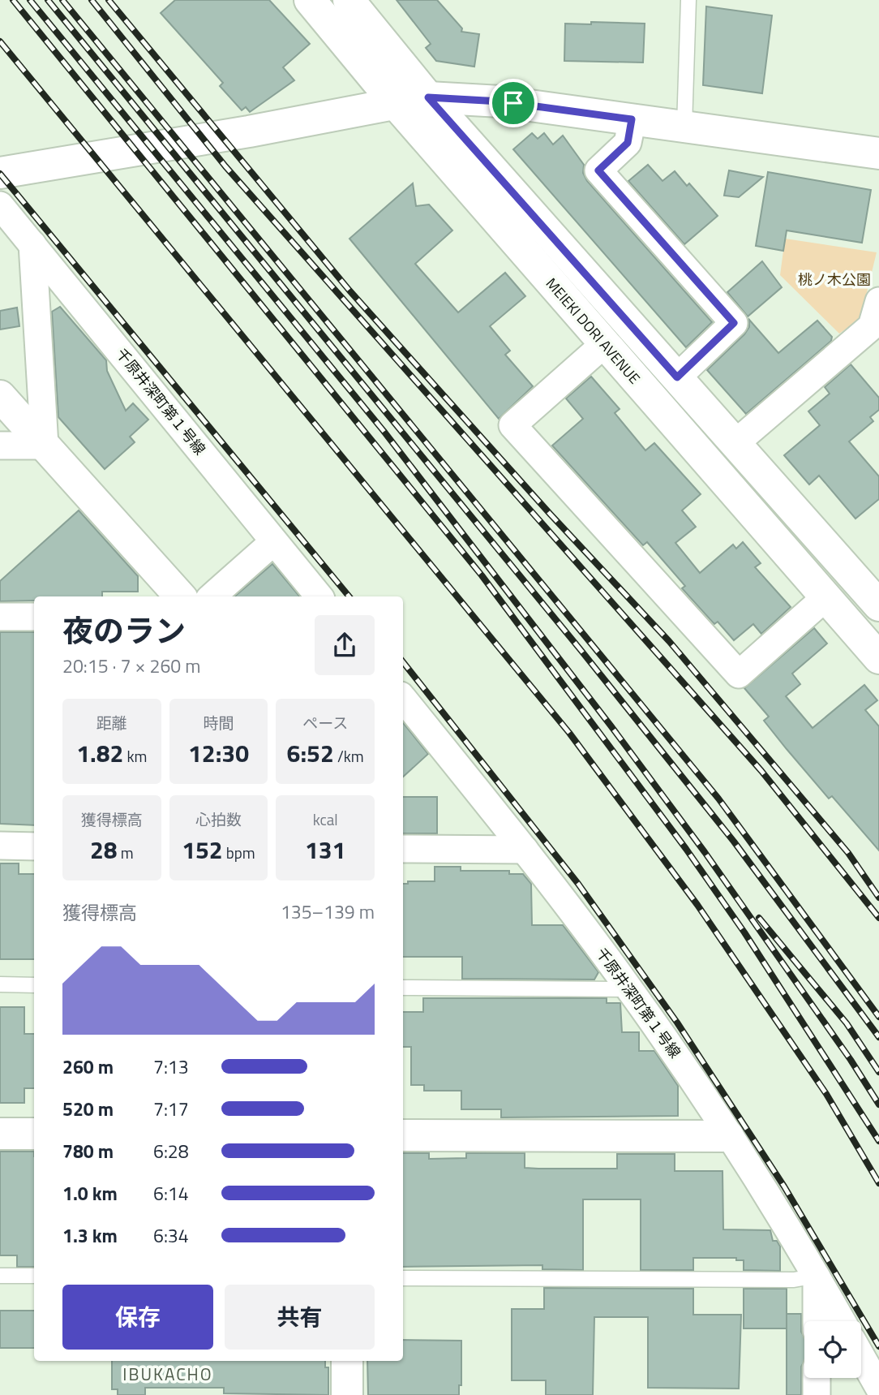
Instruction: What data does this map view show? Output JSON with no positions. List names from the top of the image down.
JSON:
{
  "streets": {
    "street": ["MEIEKI DORI AVENUE", "千原井深町第１号線"]
  },
  "districts": ["IBUKACHO"],
  "parks": ["桃ノ木公園"],
  "page": {
    "heading": ["夜のラン", "20:15 · 7 × 260 m"],
    "stats": [
      ["距離", "1.82 km"],
      ["時間", "12:30"],
      ["ペース", "6:52 /km"],
      ["獲得標高", "28 m"],
      ["心拍数", "152 bpm"],
      ["kcal", "131"]
    ],
    "chart": ["獲得標高", "135–139 m"],
    "list": [
      {
        "name": "260 m",
        "note": "7:13"
      },
      {
        "name": "520 m",
        "note": "7:17"
      },
      {
        "name": "780 m",
        "note": "6:28"
      },
      {
        "name": "1.0 km",
        "note": "6:14"
      },
      {
        "name": "1.3 km",
        "note": "6:34"
      }
    ],
    "buttons": ["保存", "共有"]
  }
}
